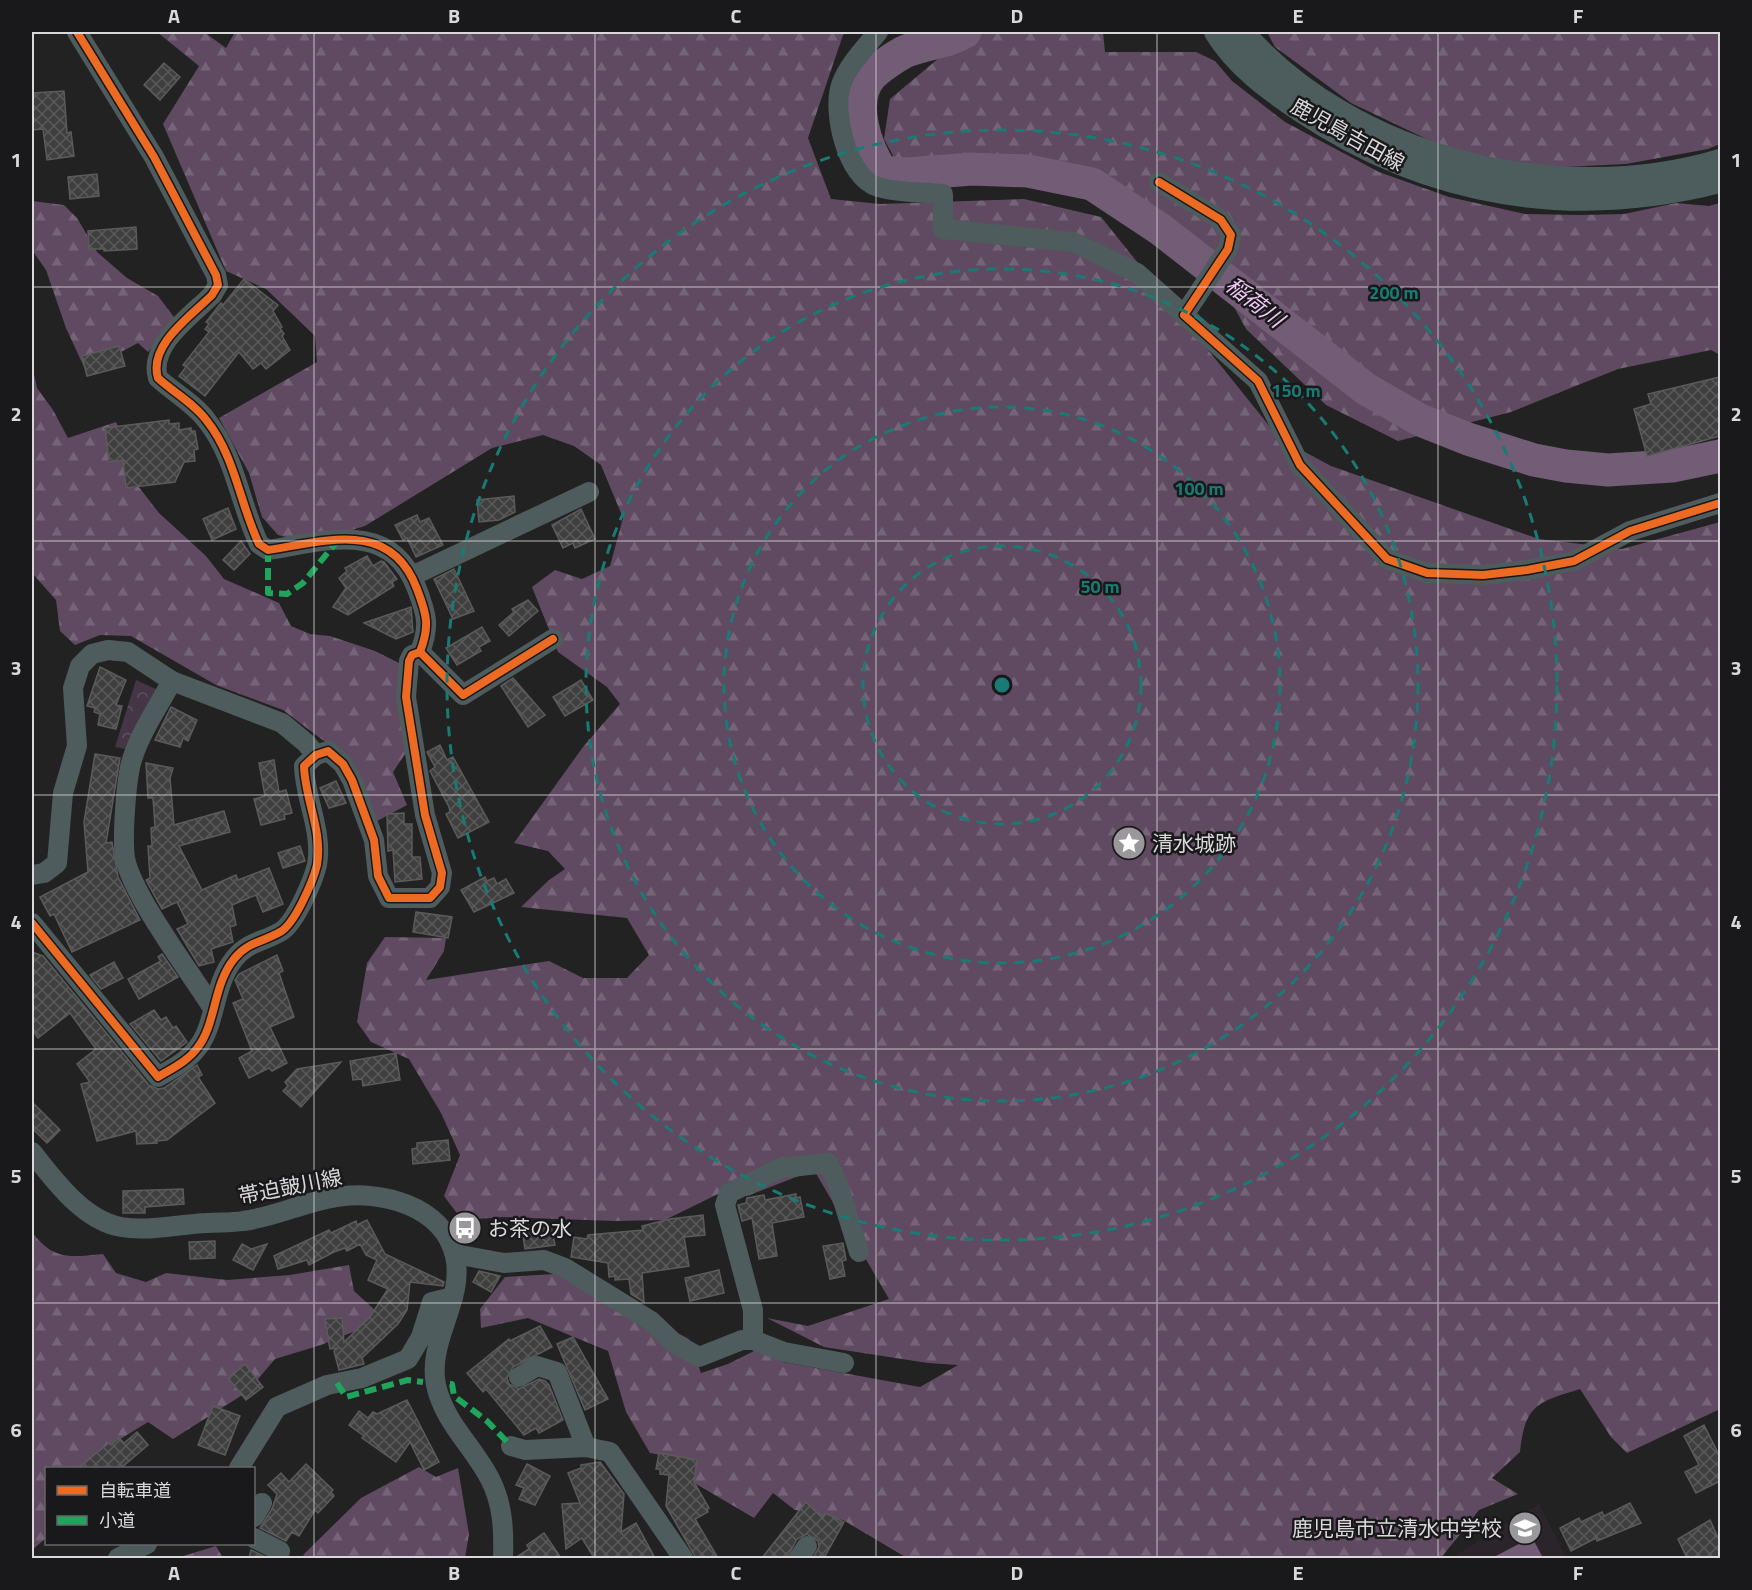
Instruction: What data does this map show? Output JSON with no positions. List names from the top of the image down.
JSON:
{
  "streets": {
    "main road": ["鹿児島吉田線"],
    "street": ["帯迫皷川線"]
  },
  "water": ["稲荷川"],
  "places": {
    "place": ["清水城跡"],
    "bus stop": ["お茶の水"],
    "school or university": ["鹿児島市立清水中学校"]
  },
  "legend": ["自転車道", "小道"],
  "grid": {
    "columns": [
      "A",
      "B",
      "C",
      "D",
      "E",
      "F"
    ],
    "rows": [
      "1",
      "2",
      "3",
      "4",
      "5",
      "6"
    ]
  },
  "rings": [
    "200 m",
    "150 m",
    "100 m",
    "50 m"
  ]
}
